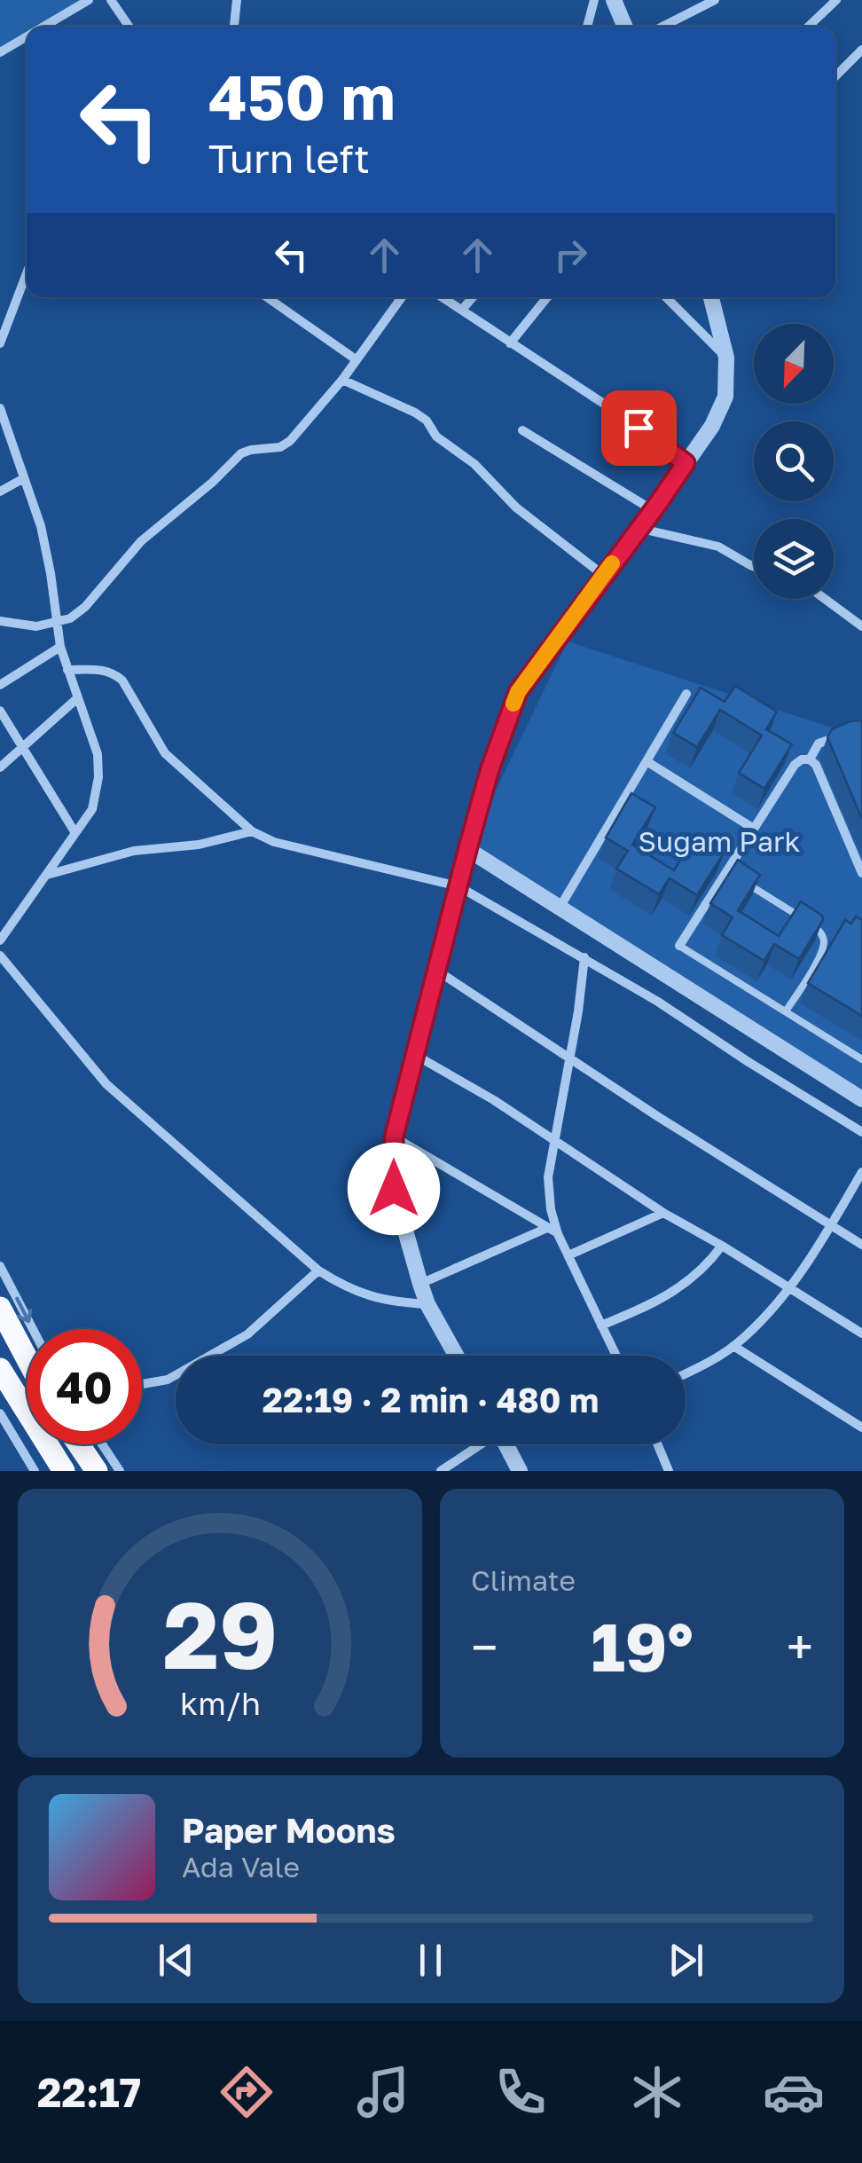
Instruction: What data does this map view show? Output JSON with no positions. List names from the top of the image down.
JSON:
{
  "parks": ["Sugam Park"],
  "north": "bottom left",
  "page": {
    "turn": ["450 m", "Turn left"],
    "limit": "40",
    "trip": "22:19 · 2 min · 480 m",
    "tile": "Climate",
    "heat": ["−", "19°", "+"],
    "song": ["Paper Moons", "Ada Vale"],
    "tabs": "22:17",
    "gauge": ["29", "km/h"]
  }
}
